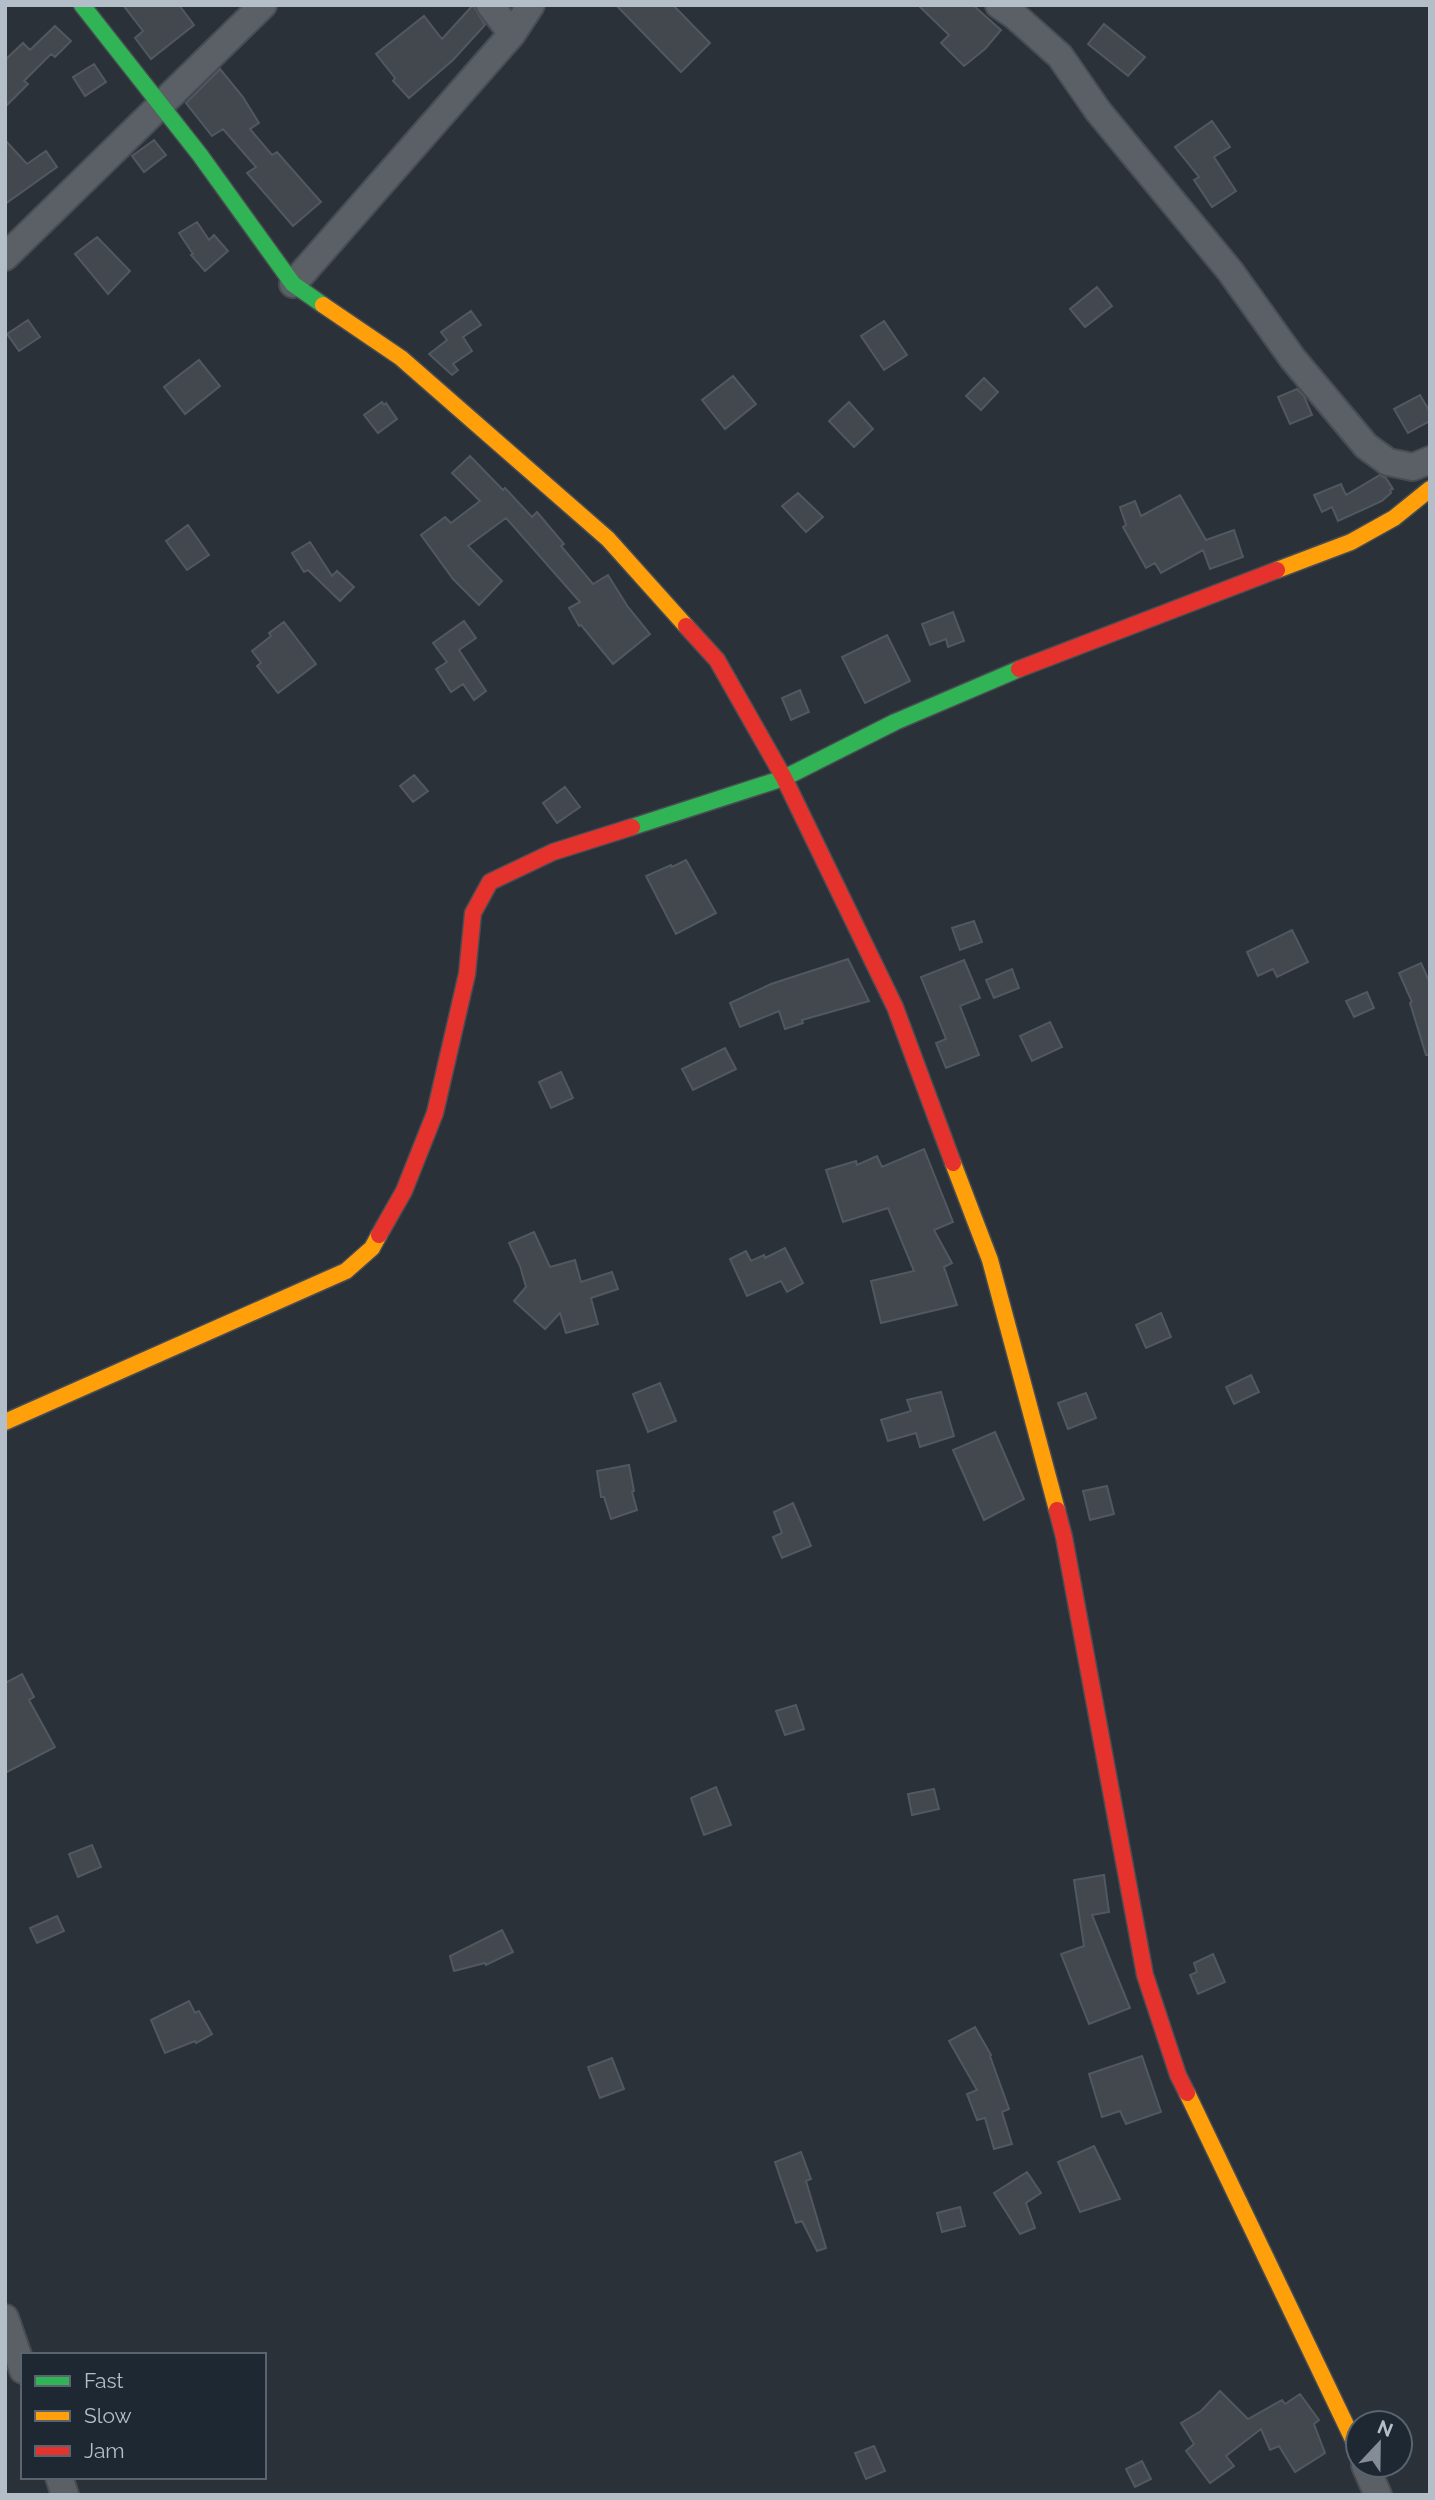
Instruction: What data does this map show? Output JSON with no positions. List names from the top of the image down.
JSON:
{
  "legend": ["Fast", "Slow", "Jam"],
  "north": "top"
}
